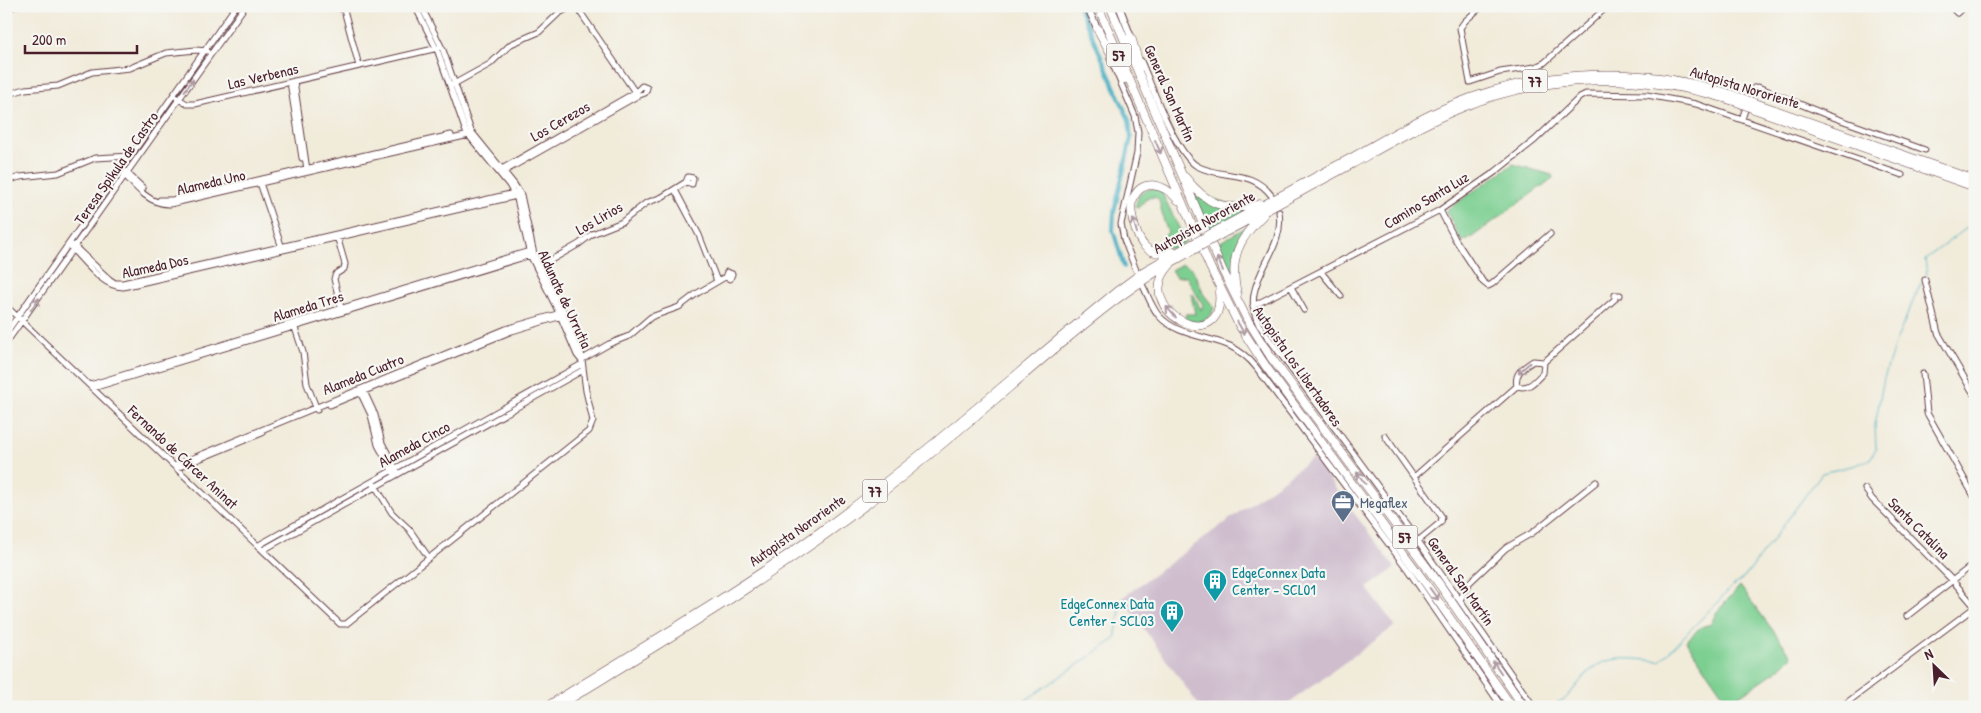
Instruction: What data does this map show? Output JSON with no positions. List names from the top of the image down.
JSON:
{
  "streets": {
    "highway": [
      "57",
      "77",
      "Autopista Nororiente",
      "Autopista Los Libertadores"
    ],
    "main road": ["General San Martín"],
    "street": [
      "Las Verbenas",
      "Los Cerezos",
      "Teresa Spikula de Castro",
      "Alameda Uno",
      "Camino Santa Luz",
      "Los Lirios",
      "Alameda Dos",
      "Aldunate de Urrutia",
      "Alameda Tres",
      "Alameda Cuatro",
      "Alameda Cinco",
      "Fernando de Cárcer Aninat",
      "Santa Catalina"
    ]
  },
  "crossings": [
    ["Las Verbenas", "Teresa Spikula de Castro"],
    ["Las Verbenas", "Aldunate de Urrutia"],
    ["Autopista Nororiente", "General San Martín"],
    ["General San Martín", "Camino Santa Luz"],
    ["Los Cerezos", "Aldunate de Urrutia"],
    ["Teresa Spikula de Castro", "Alameda Uno"],
    ["Teresa Spikula de Castro", "Alameda Dos"],
    ["Teresa Spikula de Castro", "Fernando de Cárcer Aninat"],
    ["Alameda Uno", "Aldunate de Urrutia"],
    ["Los Lirios", "Aldunate de Urrutia"],
    ["Alameda Dos", "Aldunate de Urrutia"],
    ["Aldunate de Urrutia", "Alameda Tres"],
    ["Aldunate de Urrutia", "Alameda Cuatro"],
    ["Aldunate de Urrutia", "Alameda Cinco"],
    ["Aldunate de Urrutia", "Fernando de Cárcer Aninat"],
    ["Alameda Tres", "Fernando de Cárcer Aninat"],
    ["Alameda Cuatro", "Fernando de Cárcer Aninat"],
    ["Alameda Cinco", "Fernando de Cárcer Aninat"]
  ],
  "places": {
    "office": ["Megaflex"],
    "building": ["EdgeConnex Data Center - SCL01", "EdgeConnex Data Center - SCL03"]
  },
  "scale_bar": "200 m",
  "north": "top left"
}
